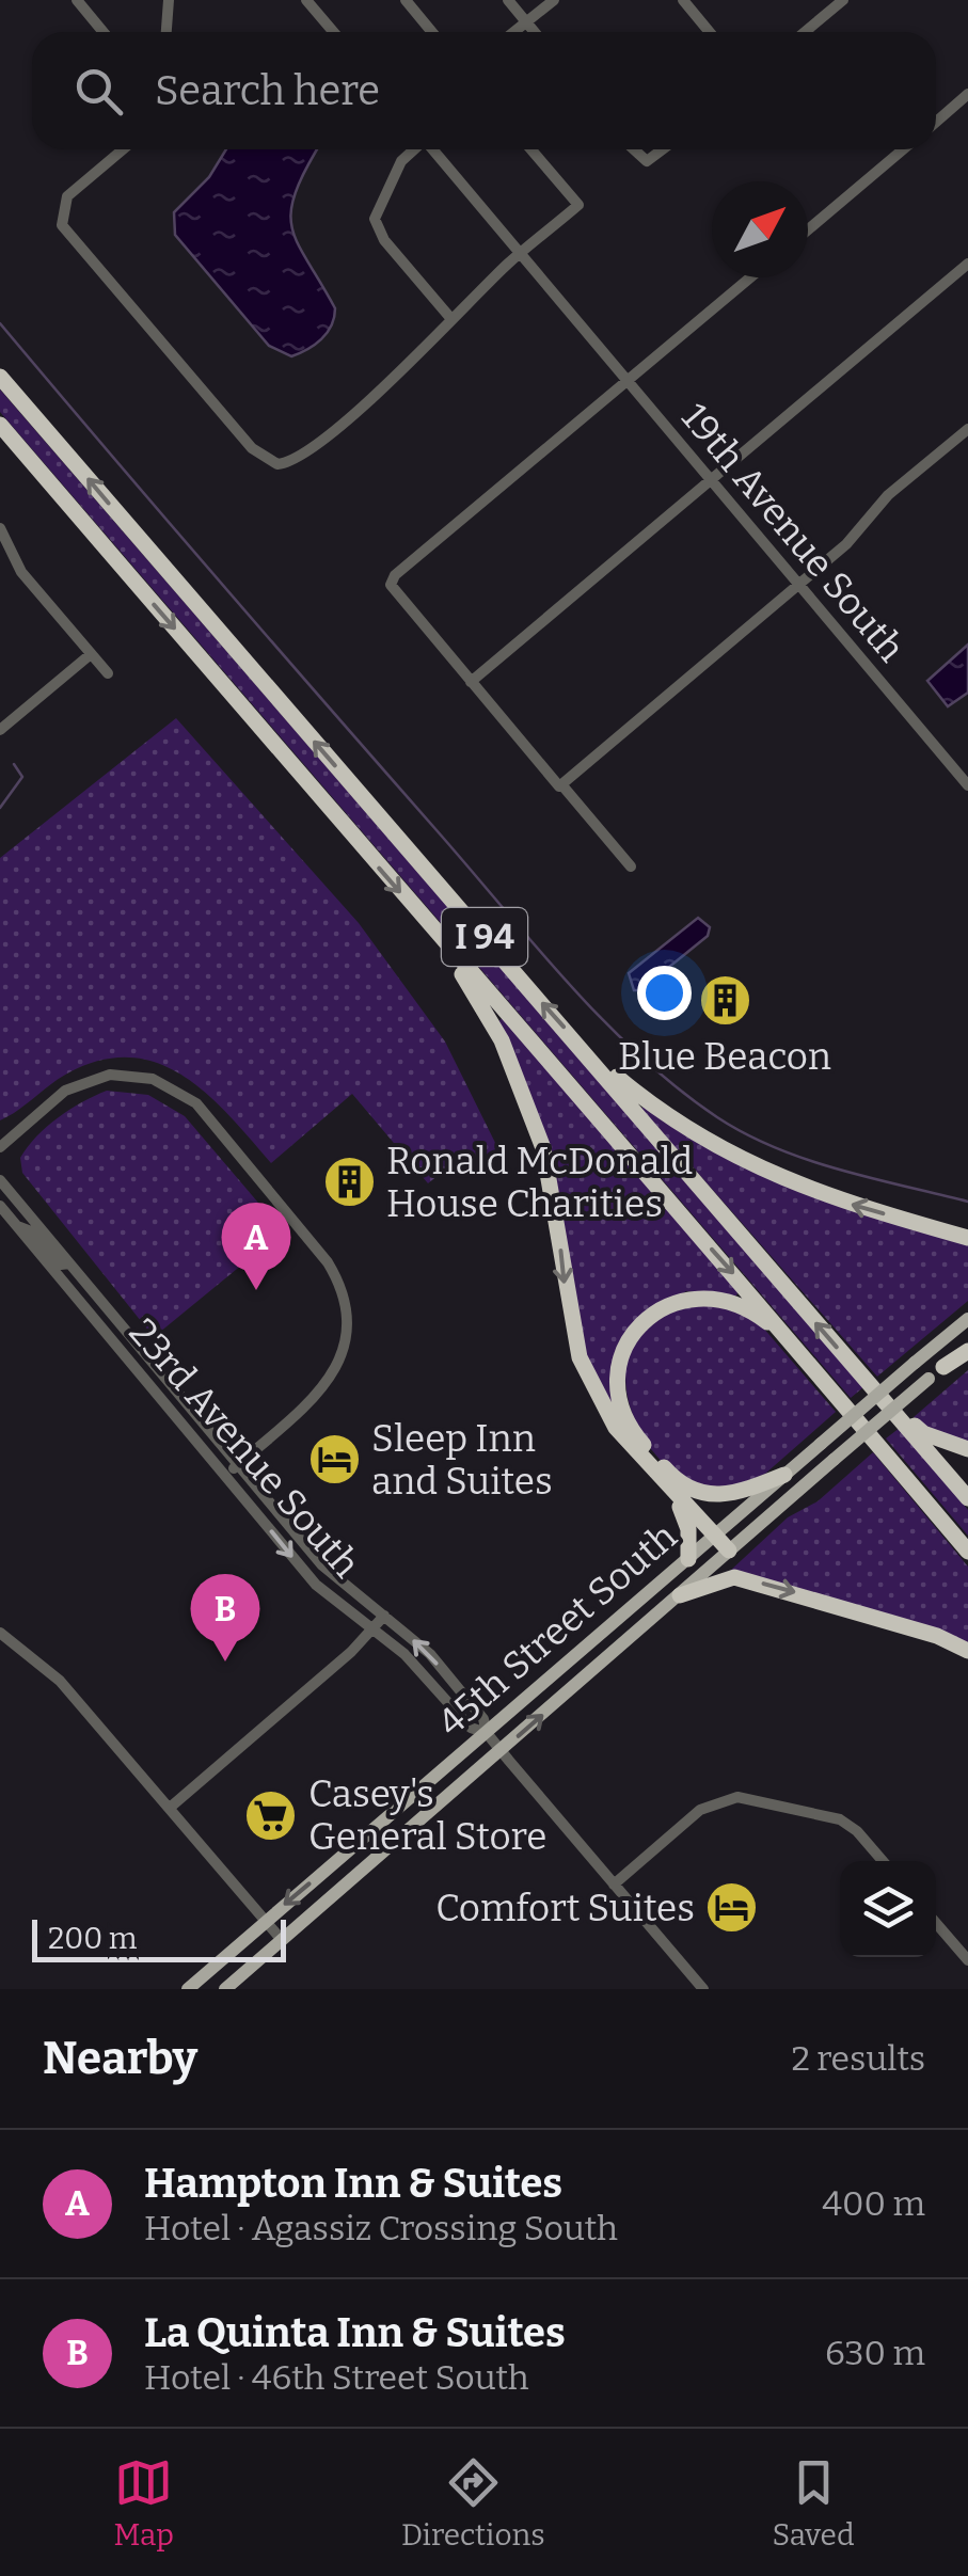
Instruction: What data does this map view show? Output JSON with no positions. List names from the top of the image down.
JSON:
{
  "streets": {
    "highway": ["I 94"],
    "main road": ["45th Street South"],
    "street": ["19th Avenue South", "23rd Avenue South"]
  },
  "crossings": [
    ["23rd Avenue South", "45th Street South"]
  ],
  "places": {
    "building": ["Blue Beacon", "Ronald McDonald House Charities"],
    "hotel": ["Sleep Inn and Suites", "Comfort Suites"],
    "supermarket": ["Casey's General Store"]
  },
  "scale_bar": "200 m",
  "north": "top right",
  "page": {
    "search": "Search here",
    "pins": ["A", "B"],
    "scale": "200 m",
    "heading": ["Nearby", "2 results"],
    "list": [
      {
        "mark": "A",
        "name": "Hampton Inn & Suites",
        "note": "Hotel · Agassiz Crossing South",
        "value": "400 m"
      },
      {
        "mark": "B",
        "name": "La Quinta Inn & Suites",
        "note": "Hotel · 46th Street South",
        "value": "630 m"
      }
    ],
    "nav": ["Map", "Directions", "Saved"]
  }
}
